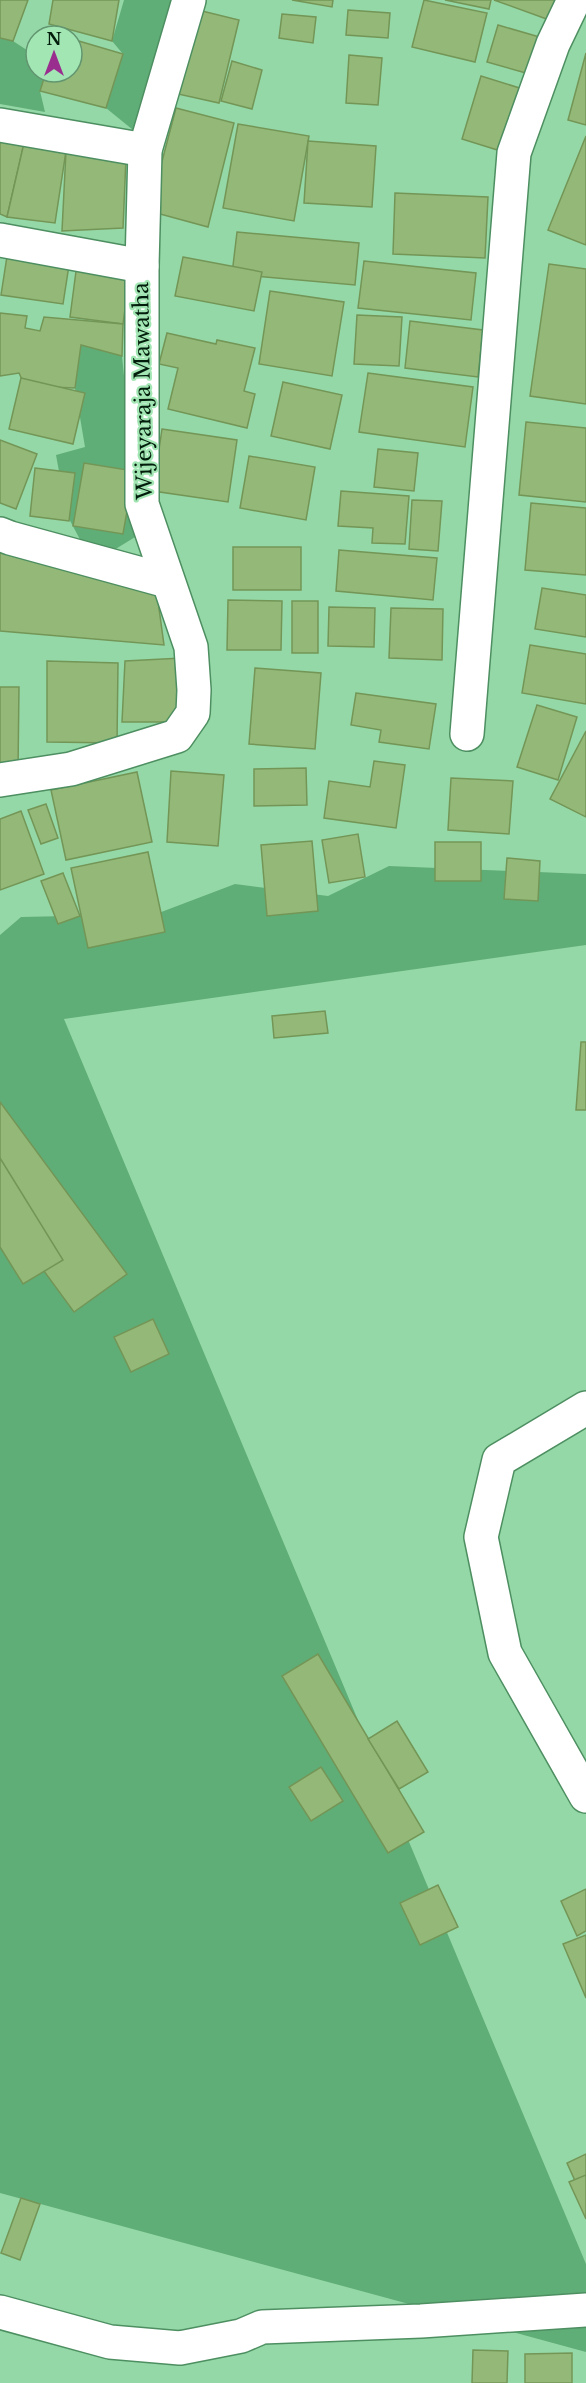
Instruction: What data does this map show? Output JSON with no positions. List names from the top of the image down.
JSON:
{
  "streets": {
    "street": ["Wijeyaraja Mawatha"]
  },
  "north": "top"
}
